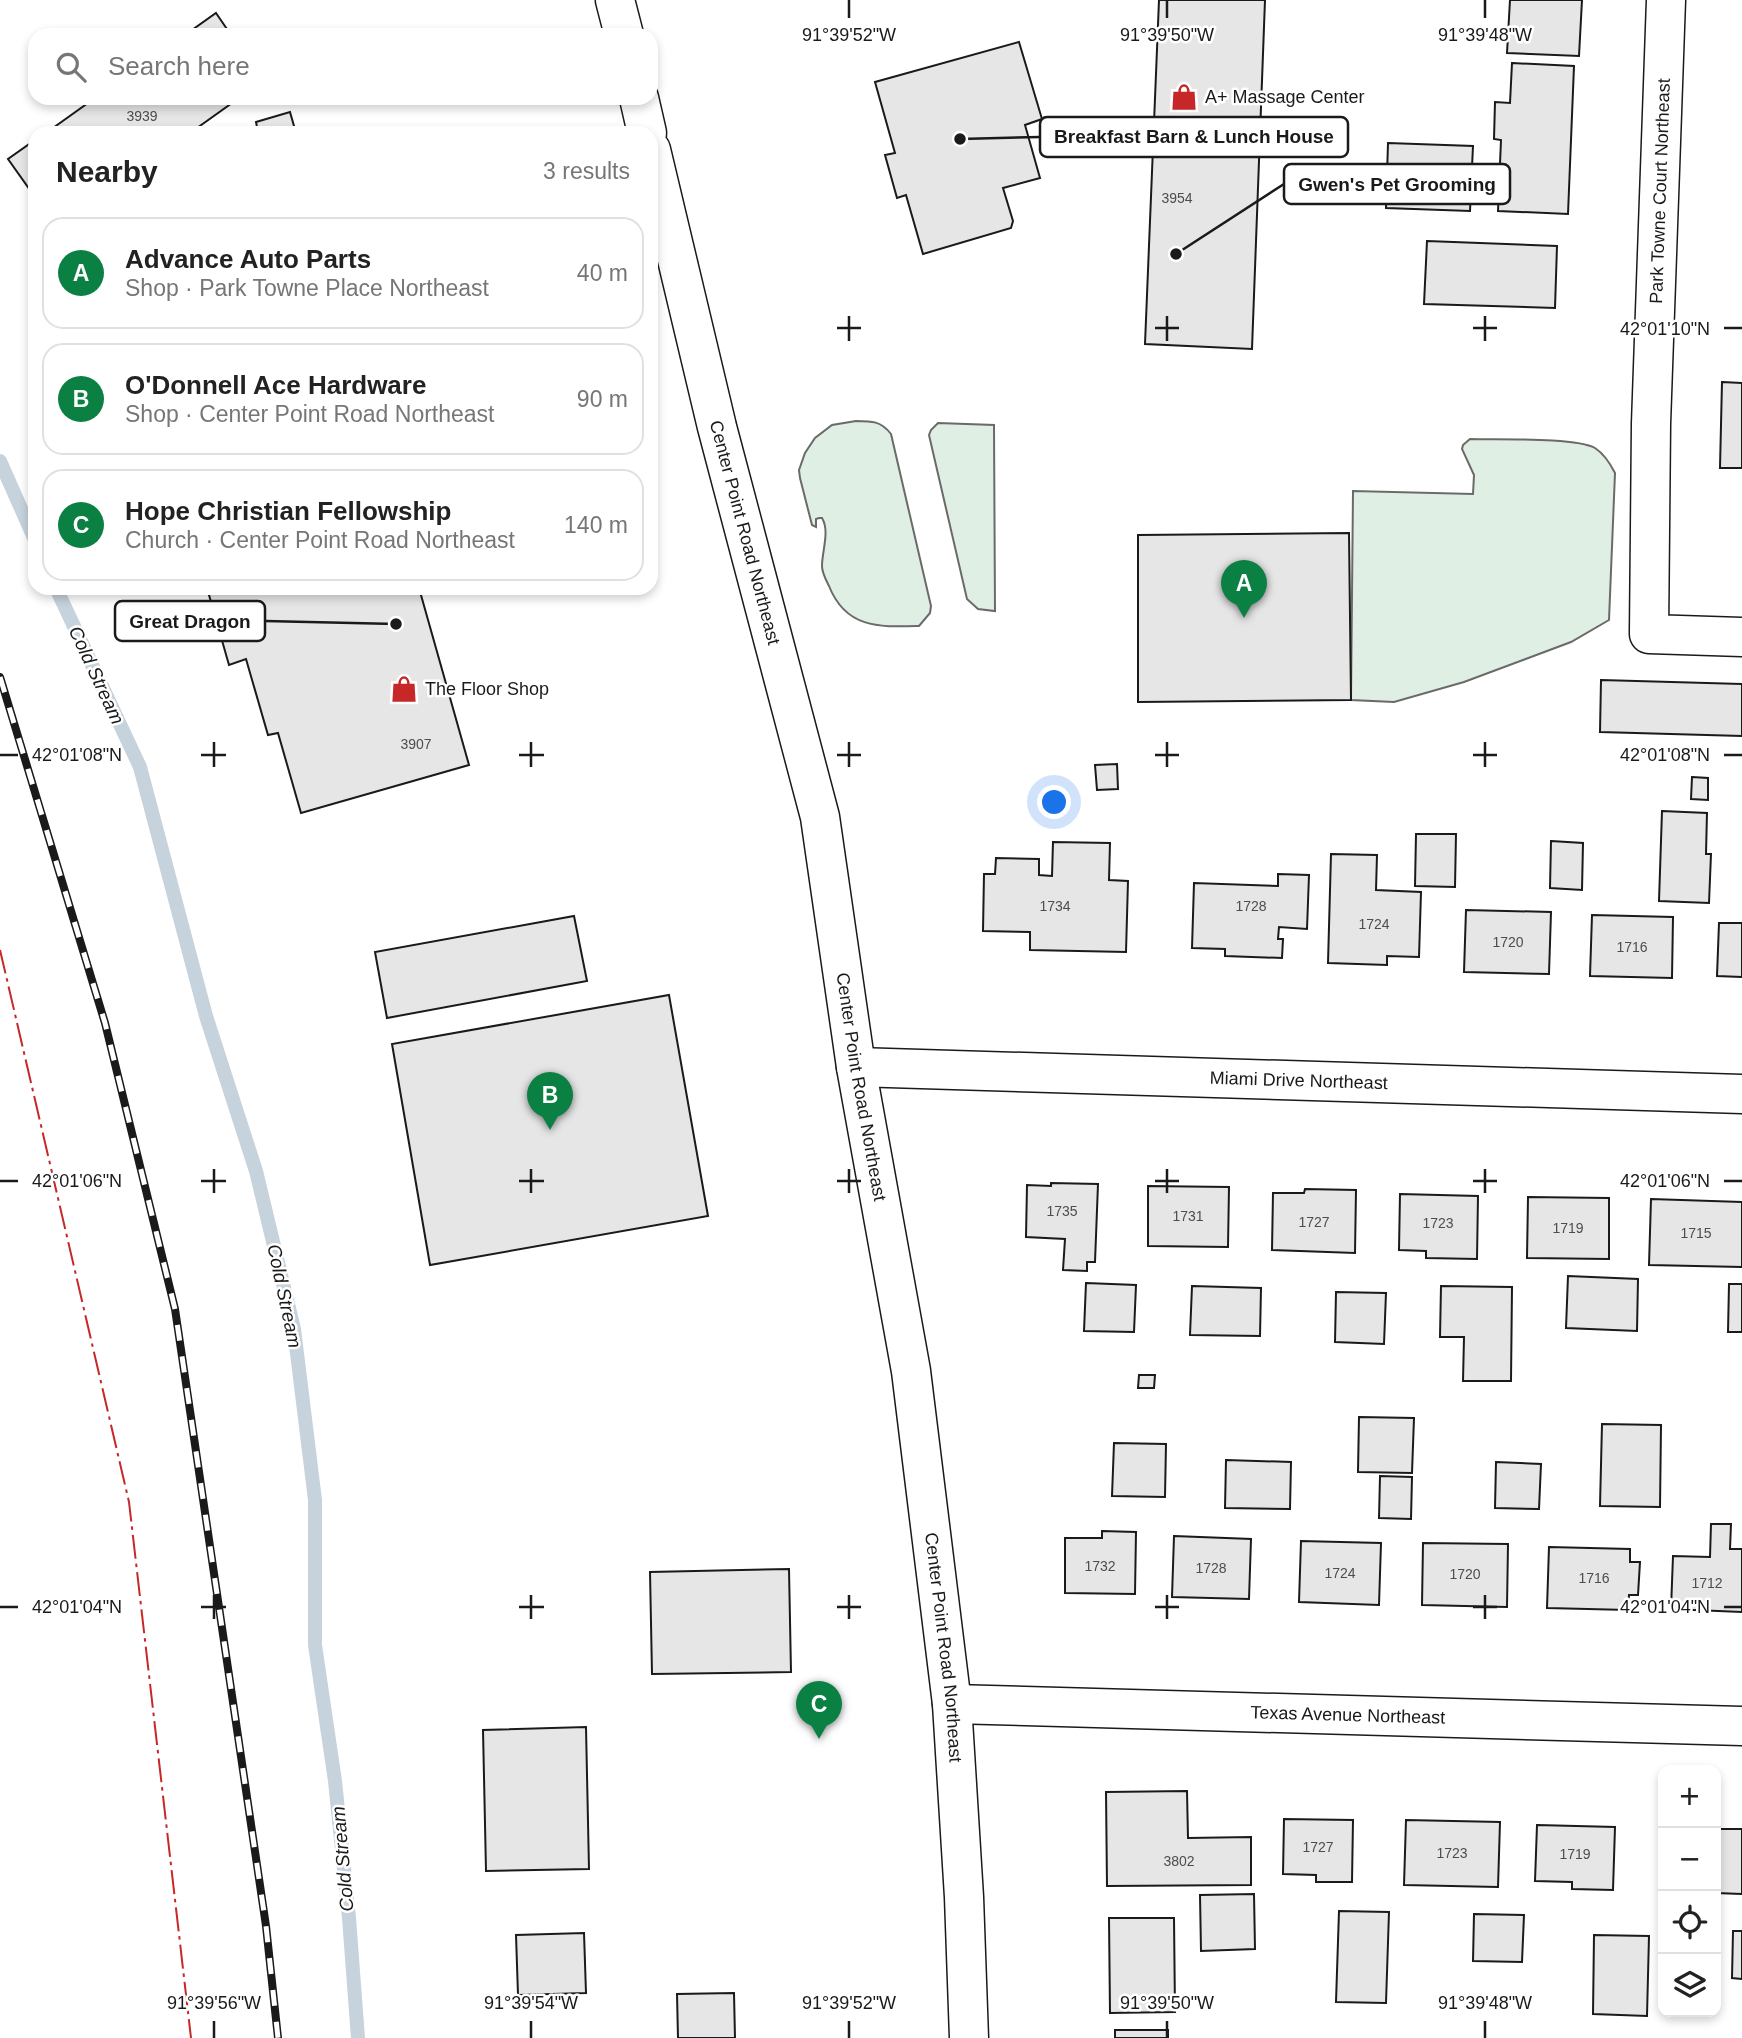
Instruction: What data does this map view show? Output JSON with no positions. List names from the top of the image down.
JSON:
{
  "streets": {
    "street": [
      "Park Towne Court Northeast",
      "Center Point Road Northeast",
      "Miami Drive Northeast",
      "Texas Avenue Northeast"
    ]
  },
  "crossings": [
    ["Center Point Road Northeast", "Miami Drive Northeast"],
    ["Center Point Road Northeast", "Texas Avenue Northeast"]
  ],
  "water": ["Cold Stream"],
  "places": {
    "shop": ["A+ Massage Center", "The Floor Shop"],
    "other": ["Breakfast Barn & Lunch House", "Gwen's Pet Grooming", "Great Dragon"]
  },
  "house_numbers": [
    "3939",
    "3954",
    "3907",
    "1734",
    "1728",
    "1724",
    "1720",
    "1716",
    "1735",
    "1731",
    "1727",
    "1723",
    "1719",
    "1715",
    "1732",
    "1728",
    "1724",
    "1720",
    "1716",
    "1712",
    "1727",
    "1723",
    "1719",
    "3802"
  ],
  "page": {
    "search": "Search here",
    "heading": ["Nearby", "3 results"],
    "list": [
      {
        "mark": "A",
        "name": "Advance Auto Parts",
        "note": "Shop · Park Towne Place Northeast",
        "value": "40 m"
      },
      {
        "mark": "B",
        "name": "O'Donnell Ace Hardware",
        "note": "Shop · Center Point Road Northeast",
        "value": "90 m"
      },
      {
        "mark": "C",
        "name": "Hope Christian Fellowship",
        "note": "Church · Center Point Road Northeast",
        "value": "140 m"
      }
    ],
    "pins": ["A", "B", "C"],
    "map_buttons": ["+", "−"]
  },
  "coordinates": [
    "91°39'52\"W",
    "91°39'50\"W",
    "91°39'48\"W",
    "42°01'10\"N",
    "42°01'08\"N",
    "42°01'06\"N",
    "42°01'04\"N",
    "91°39'56\"W",
    "91°39'54\"W"
  ]
}
